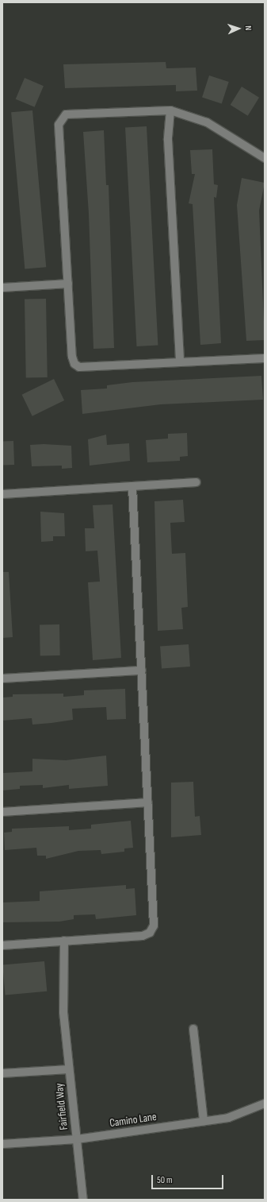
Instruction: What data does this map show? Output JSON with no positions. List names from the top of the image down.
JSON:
{
  "streets": {
    "street": ["Fairfield Way", "Camino Lane"]
  },
  "crossings": [
    ["Fairfield Way", "Camino Lane"]
  ],
  "scale_bar": "50 m",
  "north": "right"
}
